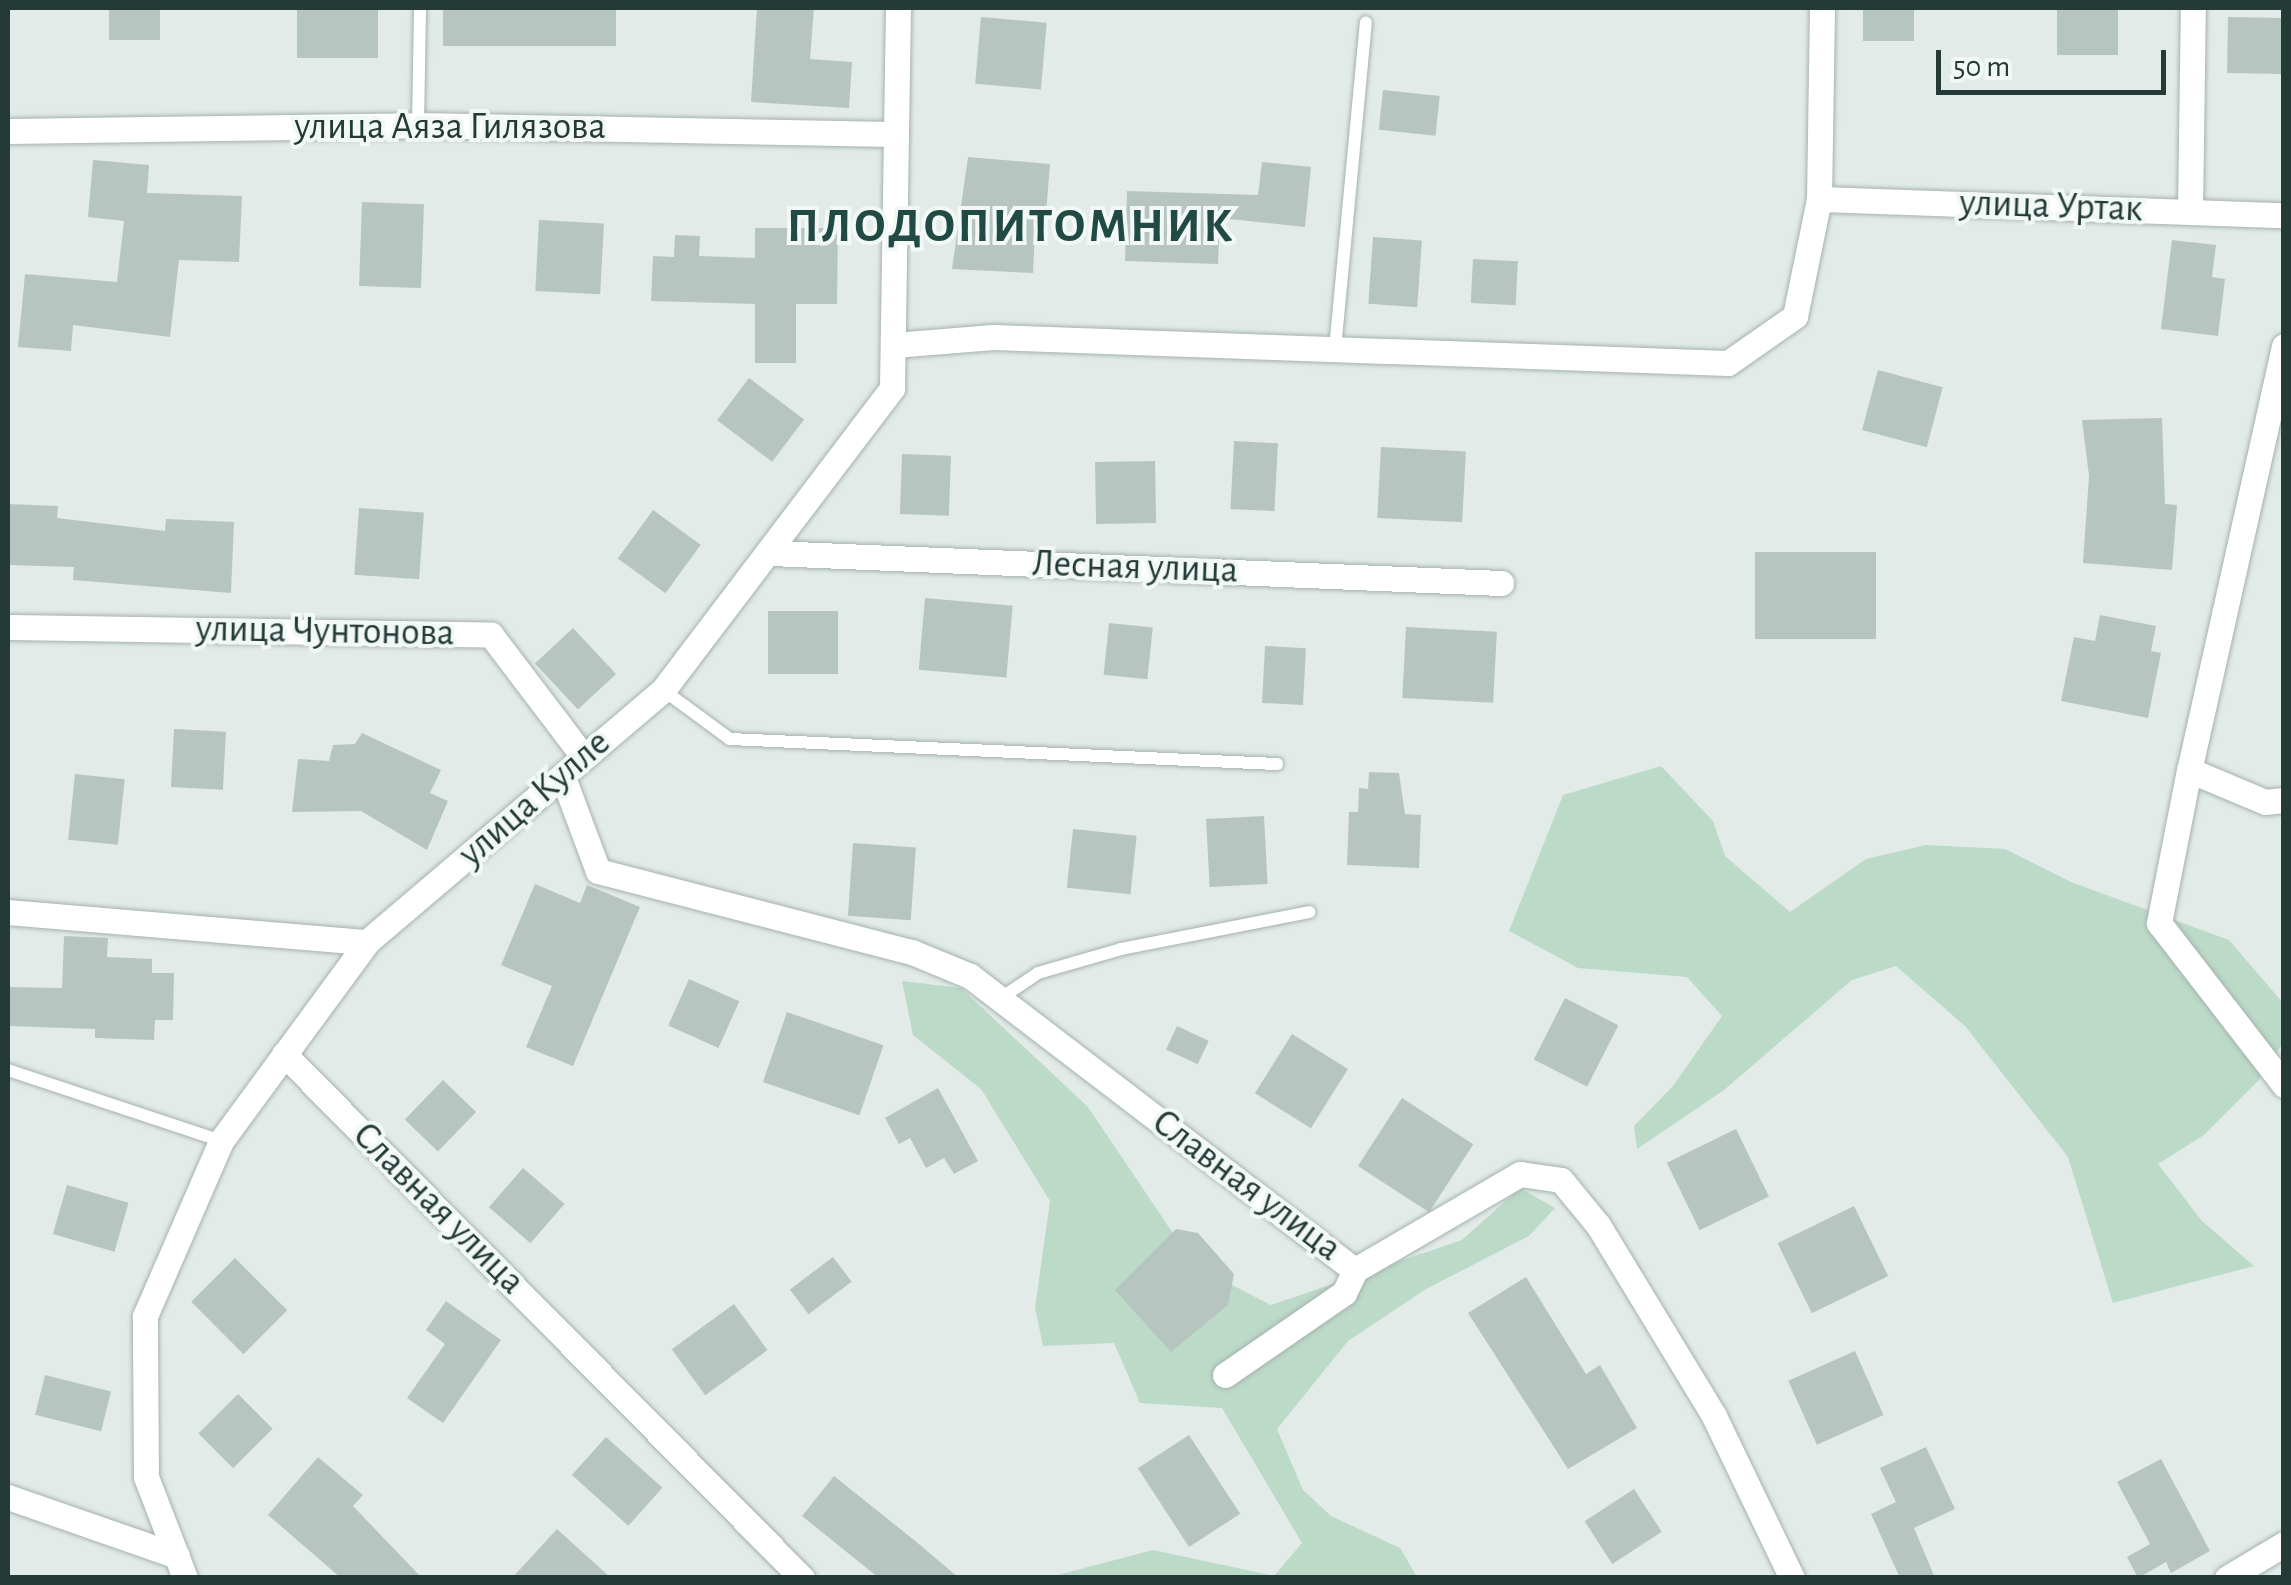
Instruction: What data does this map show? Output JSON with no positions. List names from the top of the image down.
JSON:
{
  "streets": {
    "street": [
      "улица Аяза Гилязова",
      "улица Уртак",
      "Лесная улица",
      "улица Чунтонова",
      "улица Кулле",
      "Славная улица"
    ]
  },
  "crossings": [
    ["улица Аяза Гилязова", "улица Кулле"],
    ["Лесная улица", "улица Кулле"],
    ["улица Чунтонова", "улица Кулле"],
    ["улица Кулле", "Славная улица"]
  ],
  "districts": ["ПЛОДОПИТОМНИК"],
  "scale_bar": "50 m"
}
